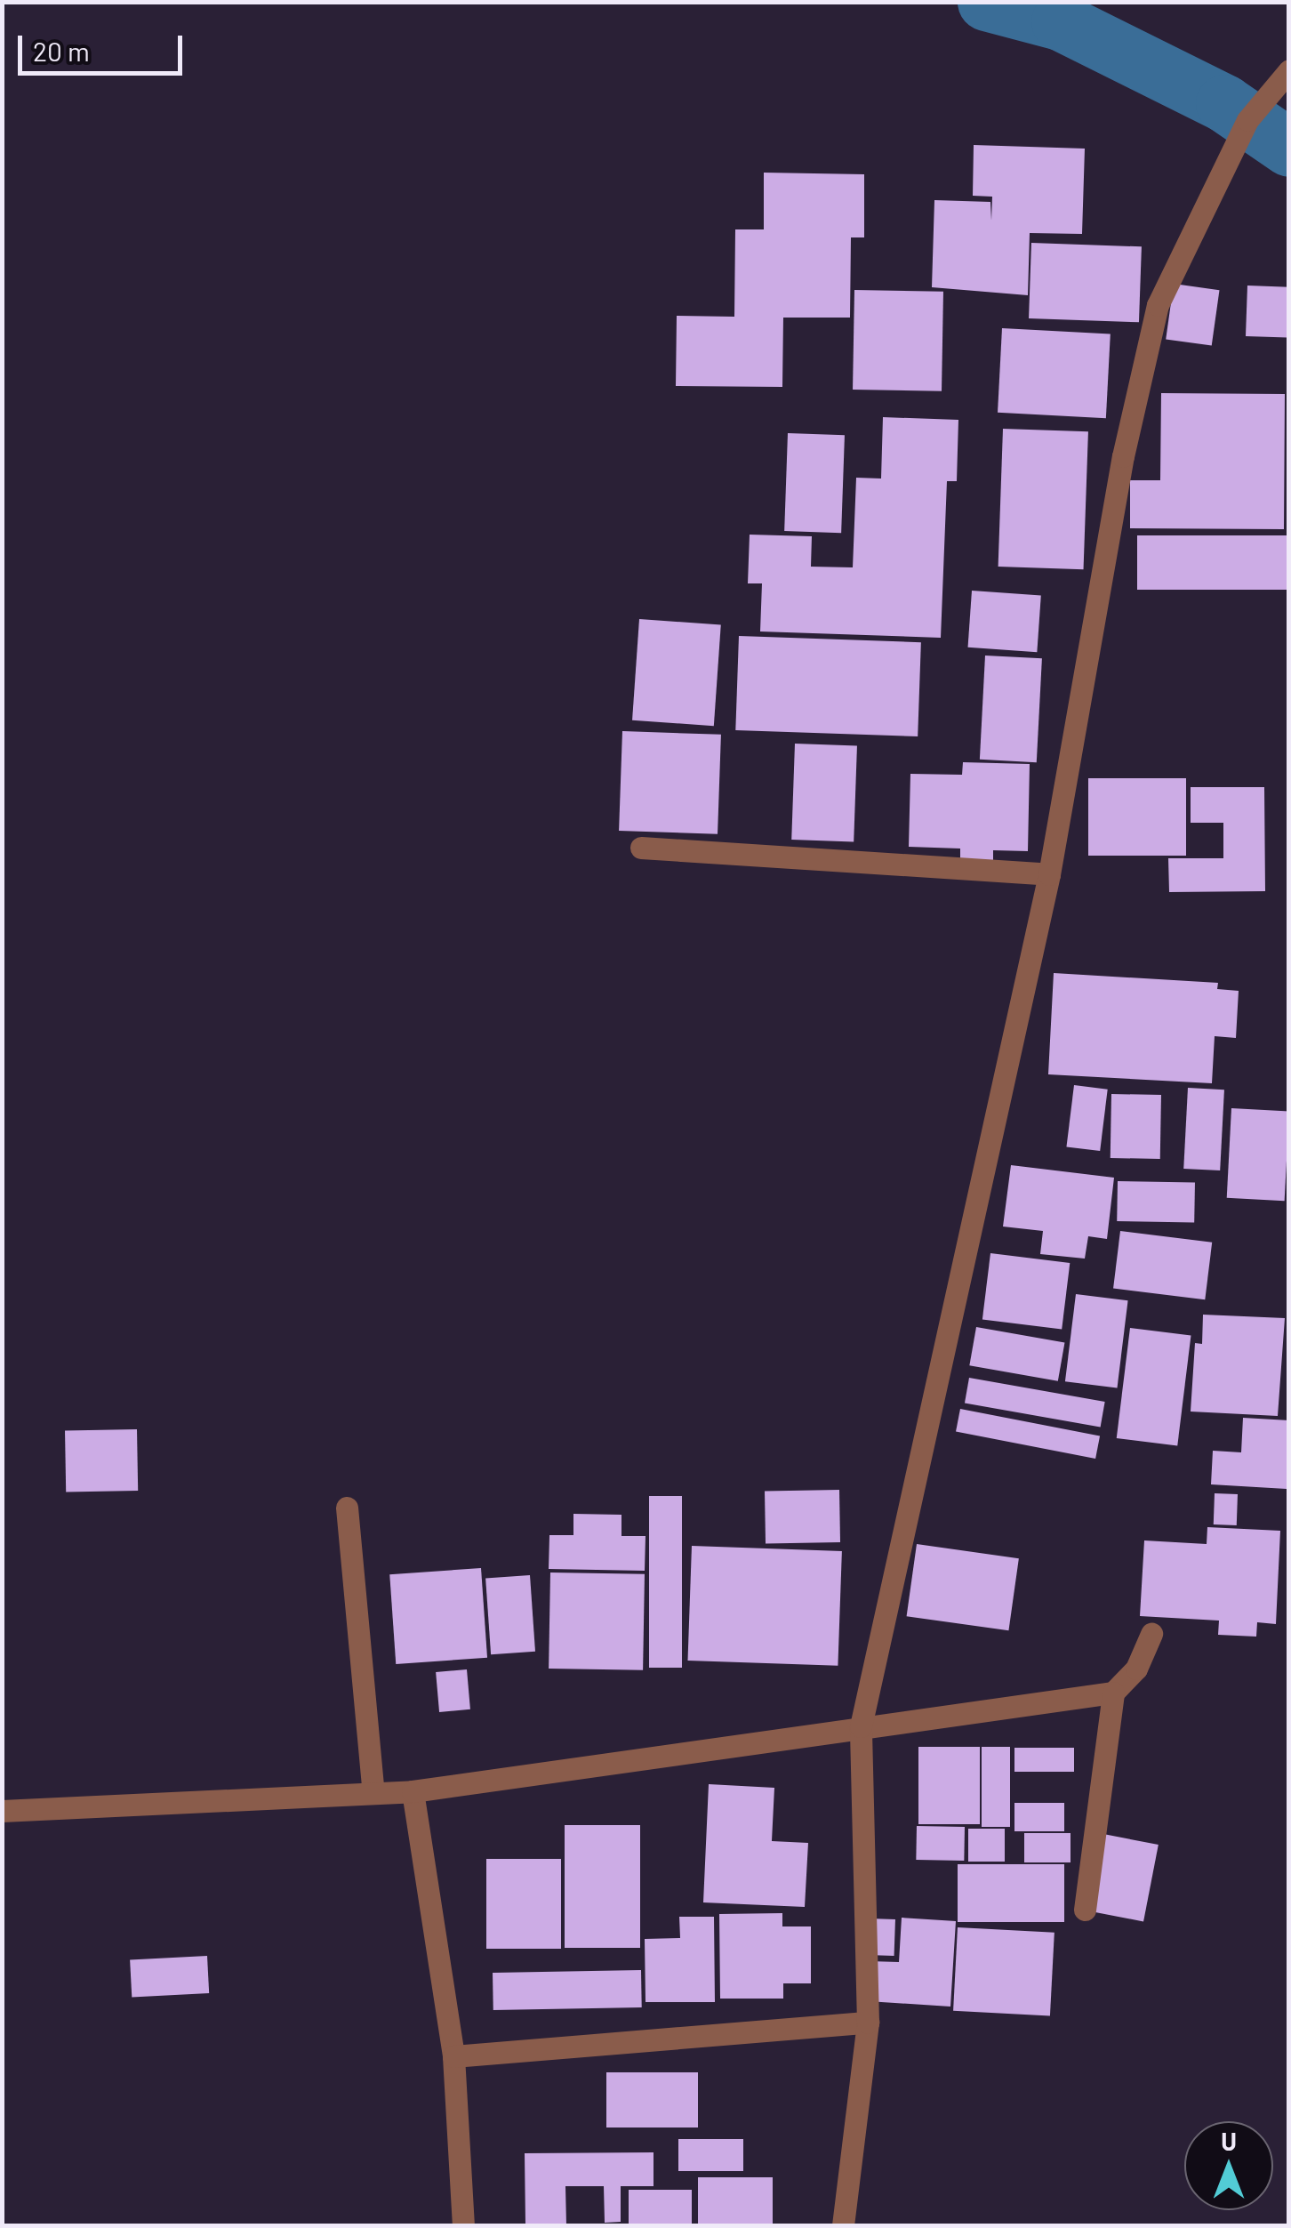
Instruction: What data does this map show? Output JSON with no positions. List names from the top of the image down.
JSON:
{
  "scale_bar": "20 m",
  "north": "top"
}
